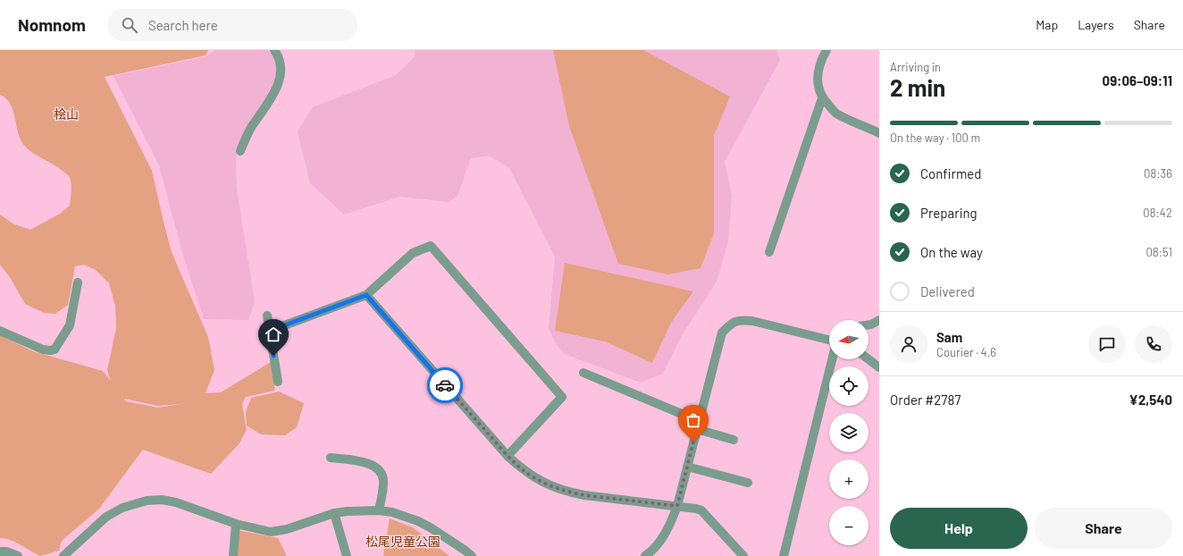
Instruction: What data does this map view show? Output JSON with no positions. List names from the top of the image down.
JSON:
{
  "parks": ["桧山", "松尾児童公園"],
  "north": "left",
  "page": {
    "header": "Nomnom",
    "search": "Search here",
    "nav": ["Map", "Layers", "Share"],
    "heading": ["2 min", "Arriving in", "09:06–09:11"],
    "panel": [
      "Sam",
      "Courier · 4.6",
      "Order #2787",
      "¥2,540"
    ],
    "bar": "On the way · 100 m",
    "list": [
      ["Confirmed", "08:36"],
      ["Preparing", "08:42"],
      ["On the way", "08:51"],
      "Delivered"
    ],
    "map_buttons": ["+", "−"],
    "buttons": ["Help", "Share"]
  }
}
